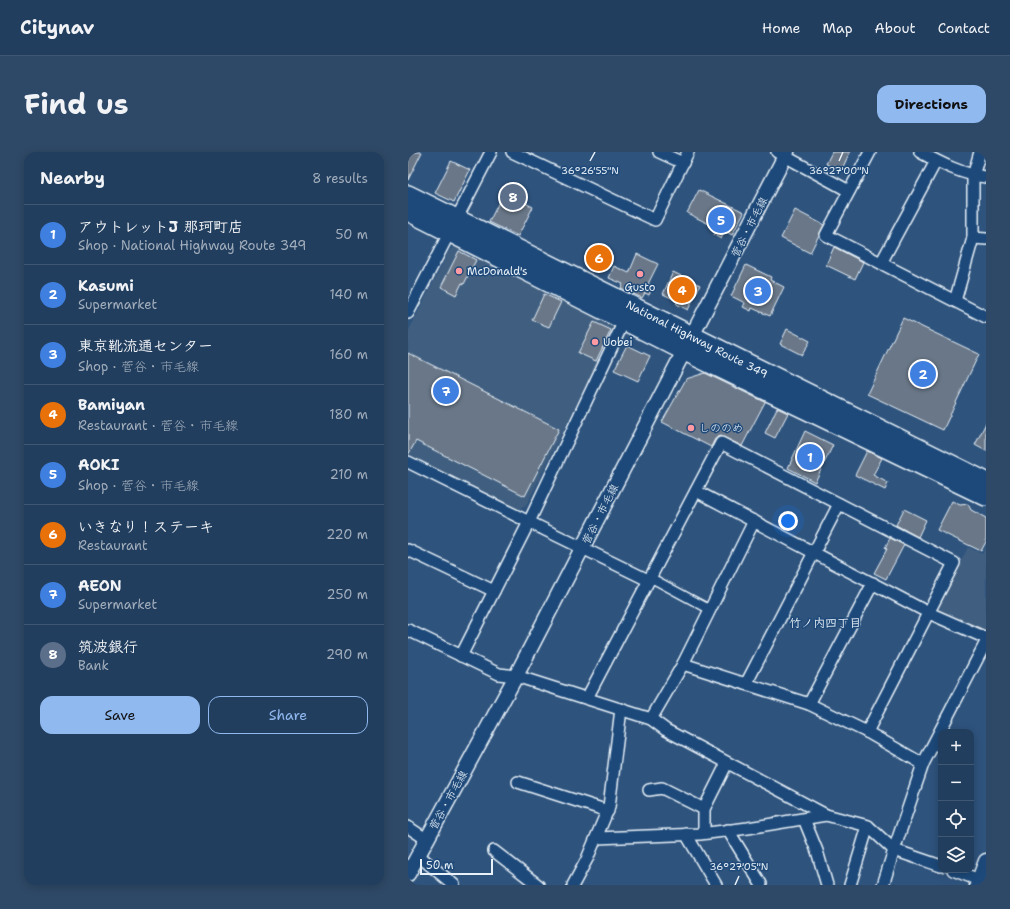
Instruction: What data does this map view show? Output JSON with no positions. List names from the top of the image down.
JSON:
{
  "streets": {
    "highway": ["National Highway Route 349"],
    "street": ["菅谷・市毛線"]
  },
  "crossings": [
    ["菅谷・市毛線", "National Highway Route 349"]
  ],
  "districts": ["竹ノ内四丁目"],
  "places": [
    "McDonald's",
    "Gusto",
    "Uobei",
    "しののめ"
  ],
  "scale_bar": "50 m",
  "page": {
    "header": "Citynav",
    "nav": [
      "Home",
      "Map",
      "About",
      "Contact"
    ],
    "title": "Find us",
    "buttons": [
      "Directions",
      ["Save", "Share"]
    ],
    "heading": ["Nearby", "8 results"],
    "pins": [
      "8",
      "5",
      "6",
      "4",
      "3",
      "2",
      "7",
      "1"
    ],
    "list": [
      {
        "mark": "1",
        "name": "アウトレットJ 那珂町店",
        "note": "Shop · National Highway Route 349",
        "value": "50 m"
      },
      {
        "mark": "2",
        "name": "Kasumi",
        "note": "Supermarket",
        "value": "140 m"
      },
      {
        "mark": "3",
        "name": "東京靴流通センター",
        "note": "Shop · 菅谷・市毛線",
        "value": "160 m"
      },
      {
        "mark": "4",
        "name": "Bamiyan",
        "note": "Restaurant · 菅谷・市毛線",
        "value": "180 m"
      },
      {
        "mark": "5",
        "name": "AOKI",
        "note": "Shop · 菅谷・市毛線",
        "value": "210 m"
      },
      {
        "mark": "6",
        "name": "いきなり！ステーキ",
        "note": "Restaurant",
        "value": "220 m"
      },
      {
        "mark": "7",
        "name": "AEON",
        "note": "Supermarket",
        "value": "250 m"
      },
      {
        "mark": "8",
        "name": "筑波銀行",
        "note": "Bank",
        "value": "290 m"
      }
    ],
    "map_buttons": ["+", "−"],
    "scale": "50 m"
  },
  "coordinates": ["36°26'55\"N", "36°27'00\"N", "36°27'05\"N"]
}
